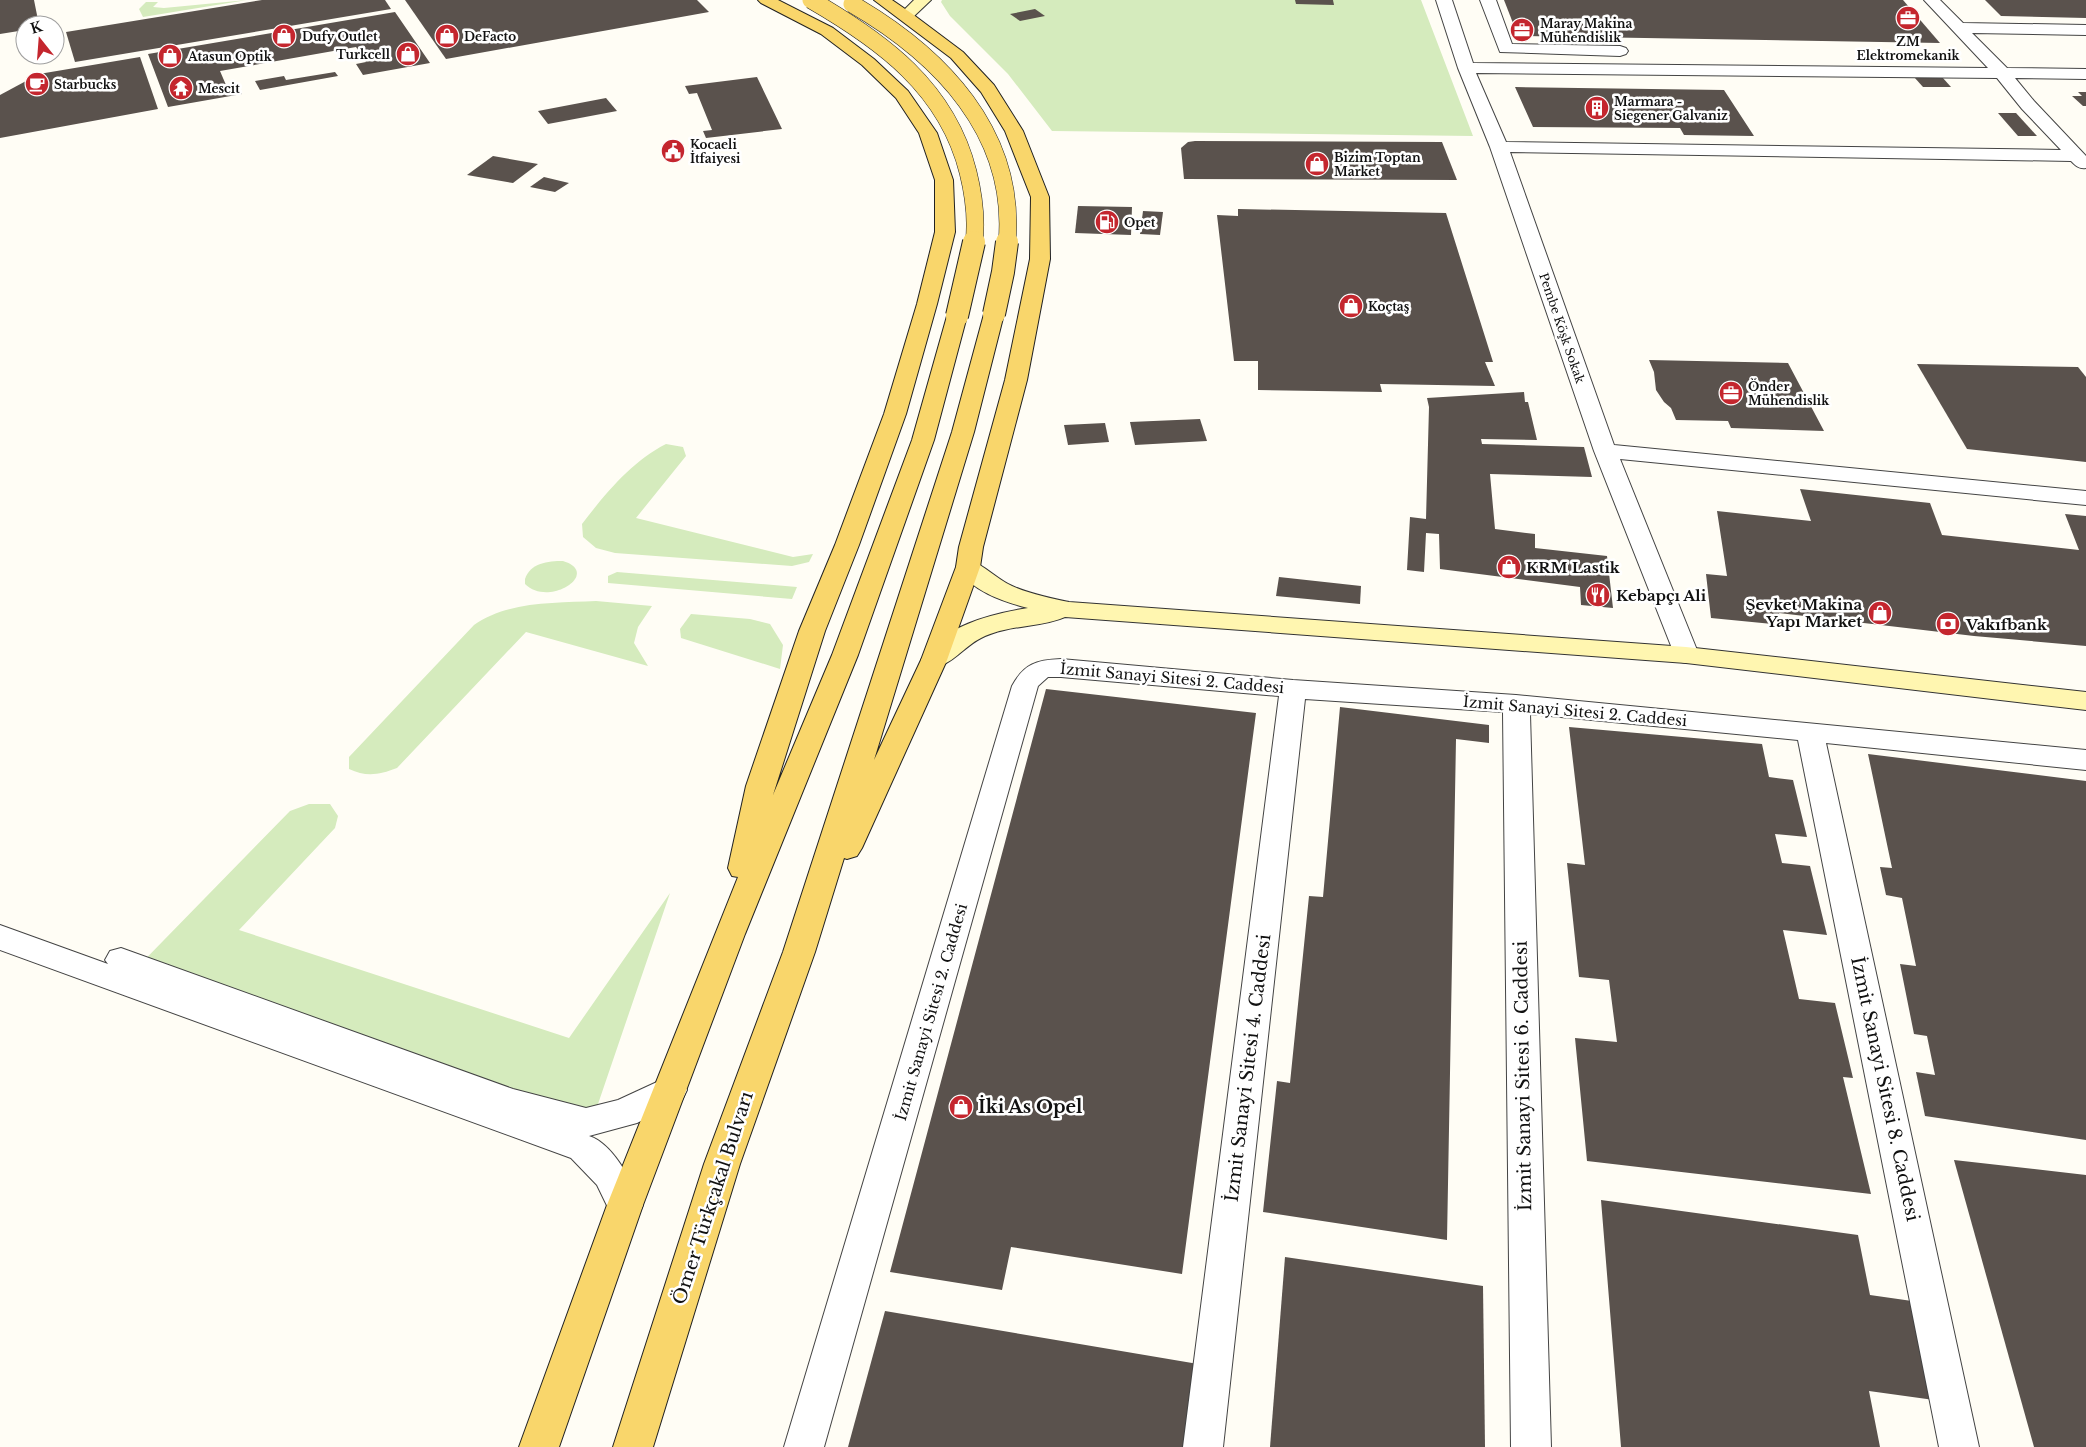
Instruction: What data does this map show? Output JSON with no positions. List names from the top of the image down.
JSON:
{
  "streets": {
    "main road": ["Ömer Türkçakal Bulvarı"],
    "street": [
      "Pembe Köşk Sokak",
      "İzmit Sanayi Sitesi 2. Caddesi",
      "İzmit Sanayi Sitesi 4. Caddesi",
      "İzmit Sanayi Sitesi 6. Caddesi",
      "İzmit Sanayi Sitesi 8. Caddesi"
    ]
  },
  "crossings": [
    ["İzmit Sanayi Sitesi 2. Caddesi", "İzmit Sanayi Sitesi 4. Caddesi"],
    ["İzmit Sanayi Sitesi 2. Caddesi", "İzmit Sanayi Sitesi 6. Caddesi"],
    ["İzmit Sanayi Sitesi 2. Caddesi", "İzmit Sanayi Sitesi 8. Caddesi"]
  ],
  "places": {
    "office": ["ZM Elektromekanik", "Maray Makina Mühendislik", "Önder Mühendislik"],
    "shop": [
      "Dufy Outlet",
      "DeFacto",
      "Turkcell",
      "Atasun Optik",
      "Bizim Toptan Market",
      "Koçtaş",
      "KRM Lastik",
      "Şevket Makina Yapı Market",
      "İki As Opel"
    ],
    "cafe": ["Starbucks"],
    "temple": ["Mescit"],
    "building": ["Marmara - Siegener Galvaniz"],
    "public building": ["Kocaeli İtfaiyesi"],
    "fuel station": ["Opet"],
    "restaurant": ["Kebapçı Ali"],
    "bank": ["Vakıfbank"]
  },
  "north": "top"
}
